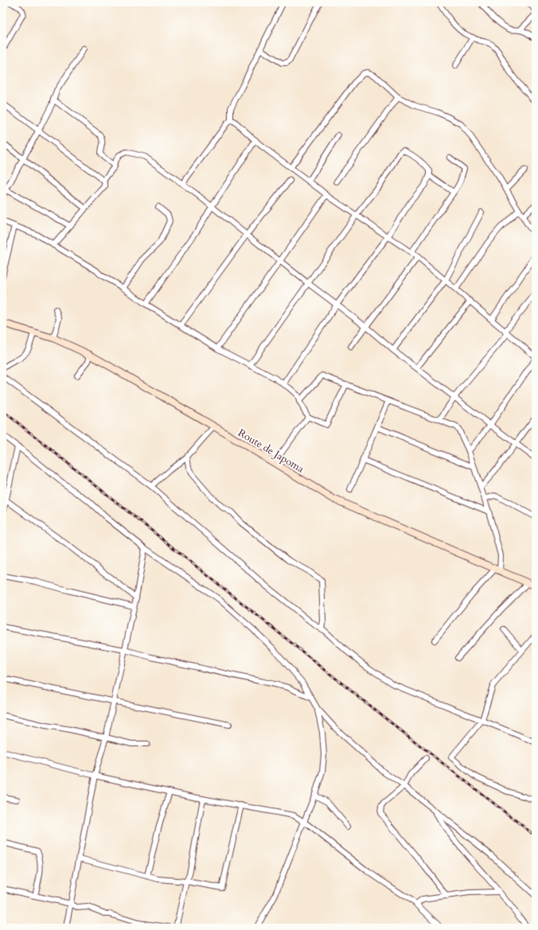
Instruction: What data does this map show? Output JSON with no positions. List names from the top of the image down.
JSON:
{
  "streets": {
    "street": ["Route de Japoma"]
  }
}
